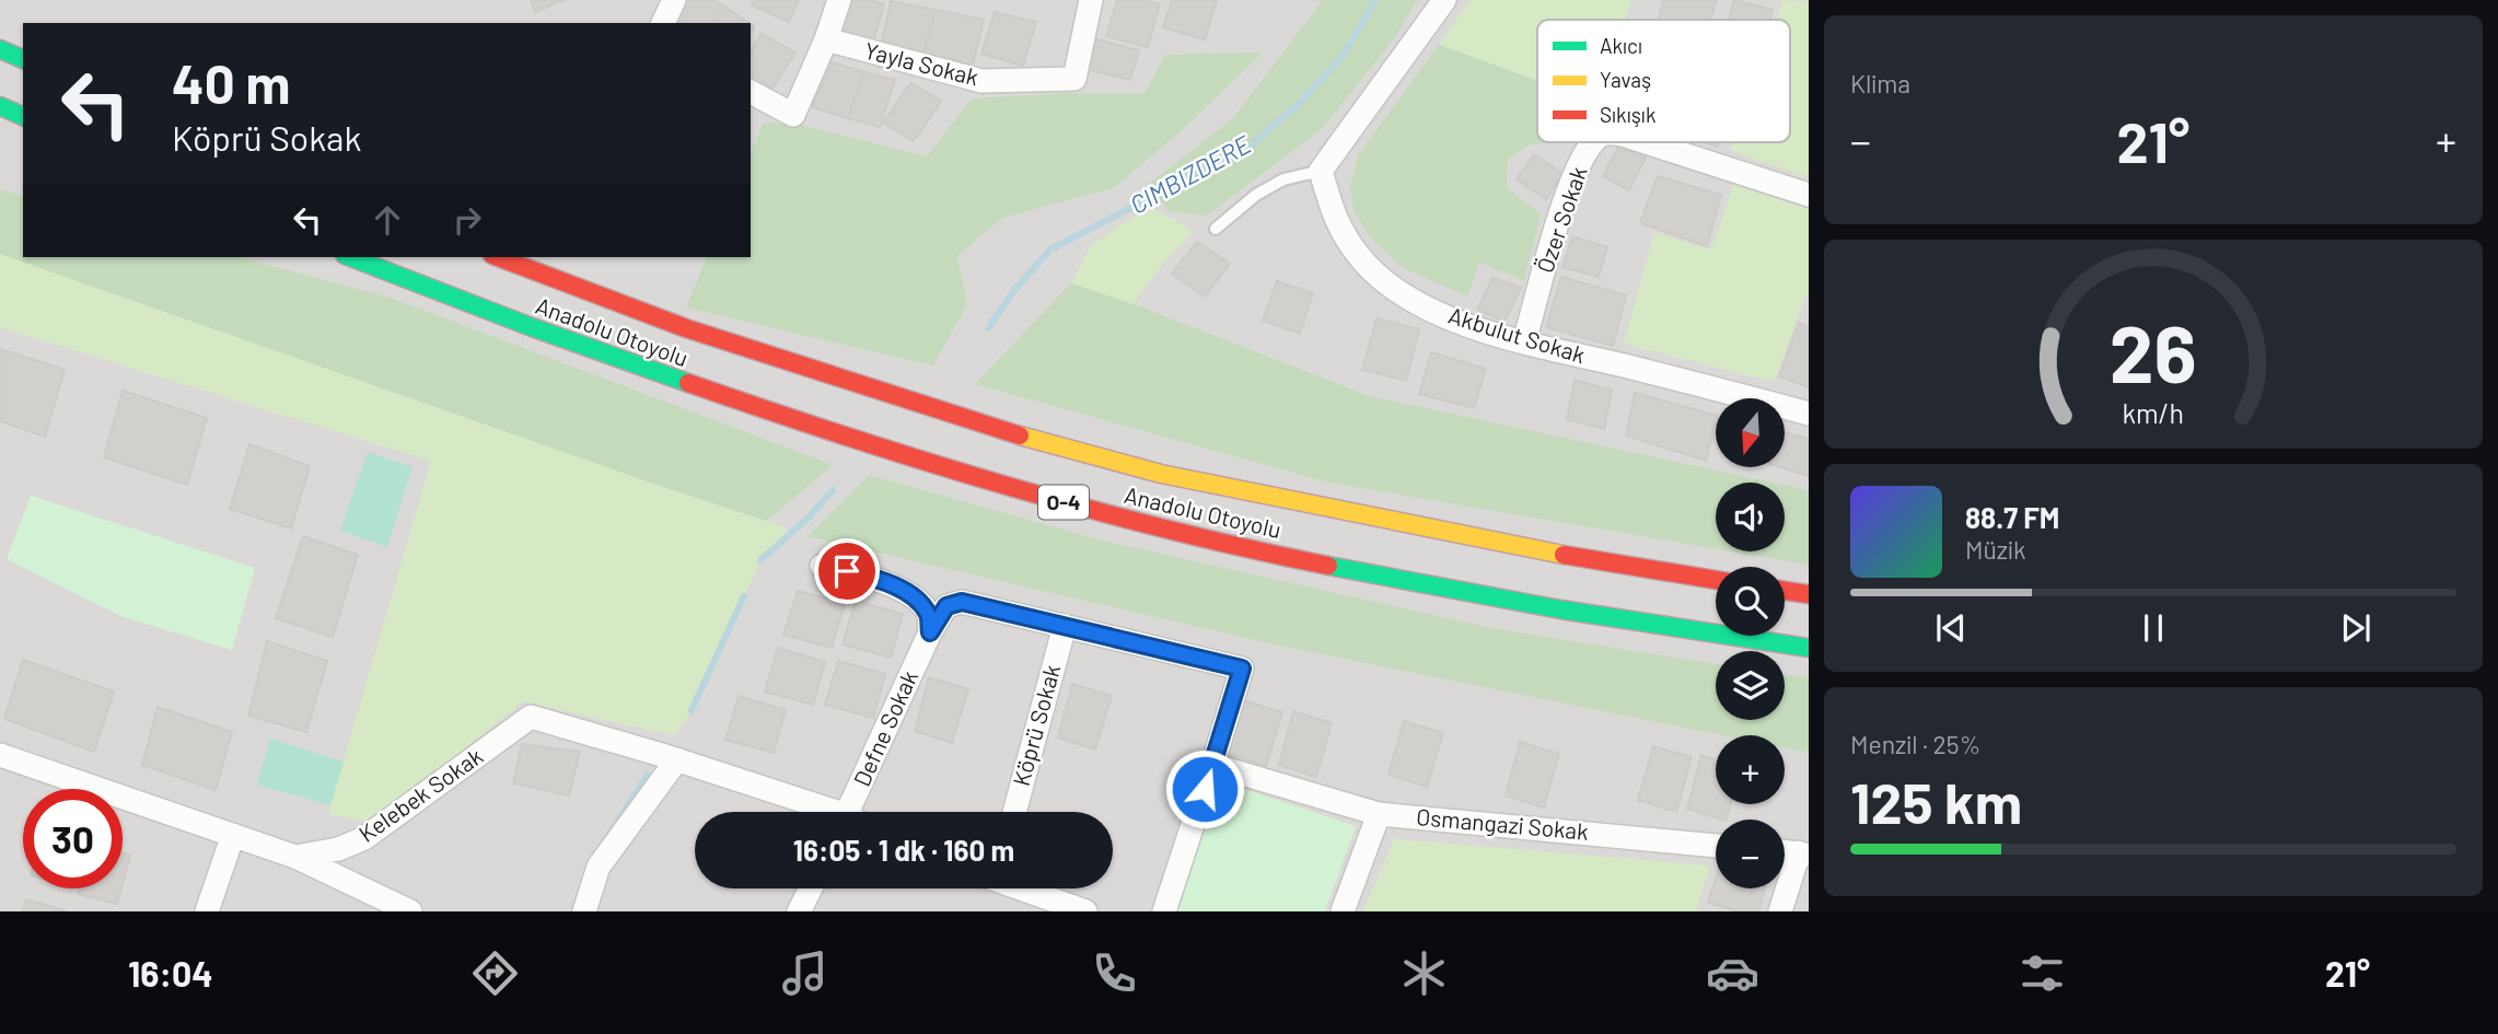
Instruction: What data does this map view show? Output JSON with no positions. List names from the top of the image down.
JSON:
{
  "streets": {
    "highway": ["Anadolu Otoyolu", "O-4"],
    "street": [
      "Yayla Sokak",
      "Özer Sokak",
      "Akbulut Sokak",
      "Köprü Sokak",
      "Defne Sokak",
      "Kelebek Sokak",
      "Osmangazi Sokak"
    ]
  },
  "crossings": [
    ["Özer Sokak", "Akbulut Sokak"]
  ],
  "water": ["CIMBIZDERE"],
  "legend": ["Akıcı", "Yavaş", "Sıkışık"],
  "north": "bottom",
  "page": {
    "tile": [
      "Klima",
      ["Menzil · 25%", "125 km"]
    ],
    "turn": ["40 m", "Köprü Sokak"],
    "heat": ["−", "21°", "+"],
    "map_buttons": ["+", "−"],
    "song": ["88.7 FM", "Müzik"],
    "limit": "30",
    "trip": "16:05 · 1 dk · 160 m",
    "tabs": ["16:04", "21°"],
    "gauge": ["26", "km/h"]
  }
}
